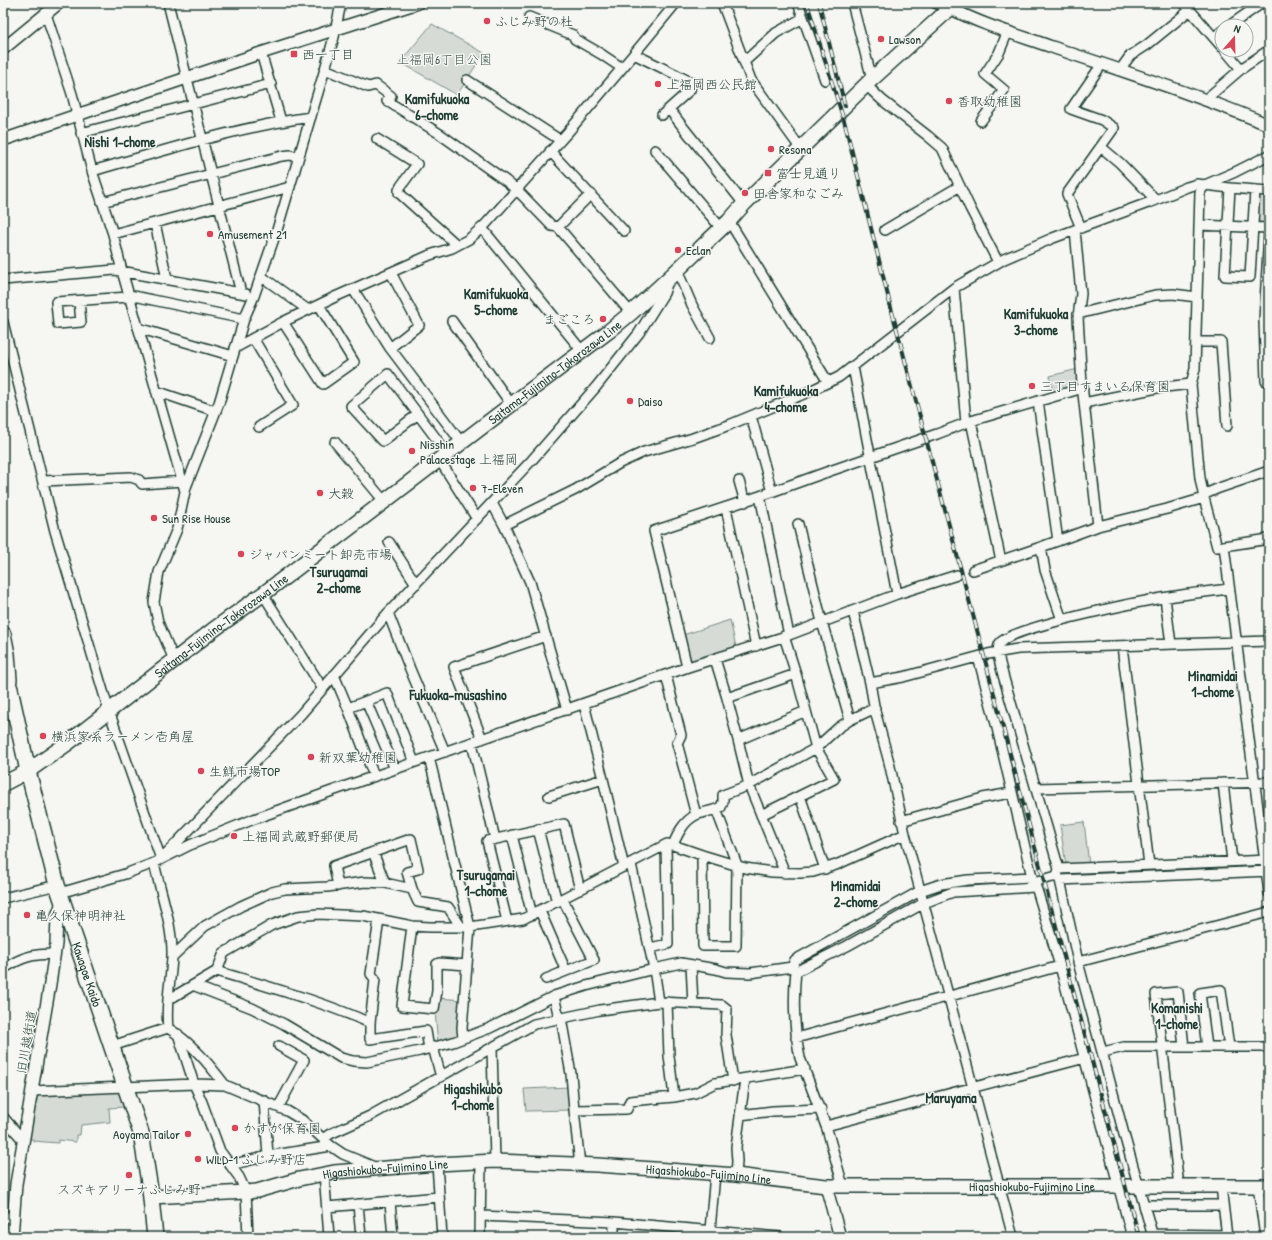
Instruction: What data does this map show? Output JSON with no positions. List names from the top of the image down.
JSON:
{
  "streets": {
    "highway": ["Kawagoe Kaido"],
    "main road": ["Saitama-Fujimino-Tokorozawa Line", "Higashiokubo-Fujimino Line"],
    "street": ["旧川越街道"]
  },
  "crossings": [
    ["Saitama-Fujimino-Tokorozawa Line", "Kawagoe Kaido"],
    ["Kawagoe Kaido", "旧川越街道"],
    ["Kawagoe Kaido", "Higashiokubo-Fujimino Line"]
  ],
  "districts": [
    "Kamifukuoka 6-chome",
    "Nishi 1-chome",
    "Kamifukuoka 5-chome",
    "Kamifukuoka 3-chome",
    "Kamifukuoka 4-chome",
    "Tsurugamai 2-chome",
    "Minamidai 1-chome",
    "Fukuoka-musashino",
    "Tsurugamai 1-chome",
    "Minamidai 2-chome",
    "Komanishi 1-chome",
    "Higashikubo 1-chome",
    "Maruyama"
  ],
  "parks": ["上福岡6丁目公園"],
  "places": {
    "other": [
      "ふじみ野の杜",
      "Lawson",
      "上福岡西公民館",
      "香取幼稚園",
      "Resona",
      "田舎家和なごみ",
      "Amusement 21",
      "Eclan",
      "まごころ",
      "三丁目すまいる保育園",
      "Daiso",
      "Nisshin Palacestage 上福岡",
      "7-Eleven",
      "大穀",
      "Sun Rise House",
      "ジャパンミート卸売市場",
      "横浜家系ラーメン壱角屋",
      "新双葉幼稚園",
      "生鮮市場TOP",
      "上福岡武蔵野郵便局",
      "亀久保神明神社",
      "かすが保育園",
      "Aoyama Tailor",
      "WILD-1 ふじみ野店",
      "スズキアリーナふじみ野"
    ],
    "transit": ["西一丁目", "富士見通り"]
  },
  "north": "top"
}
